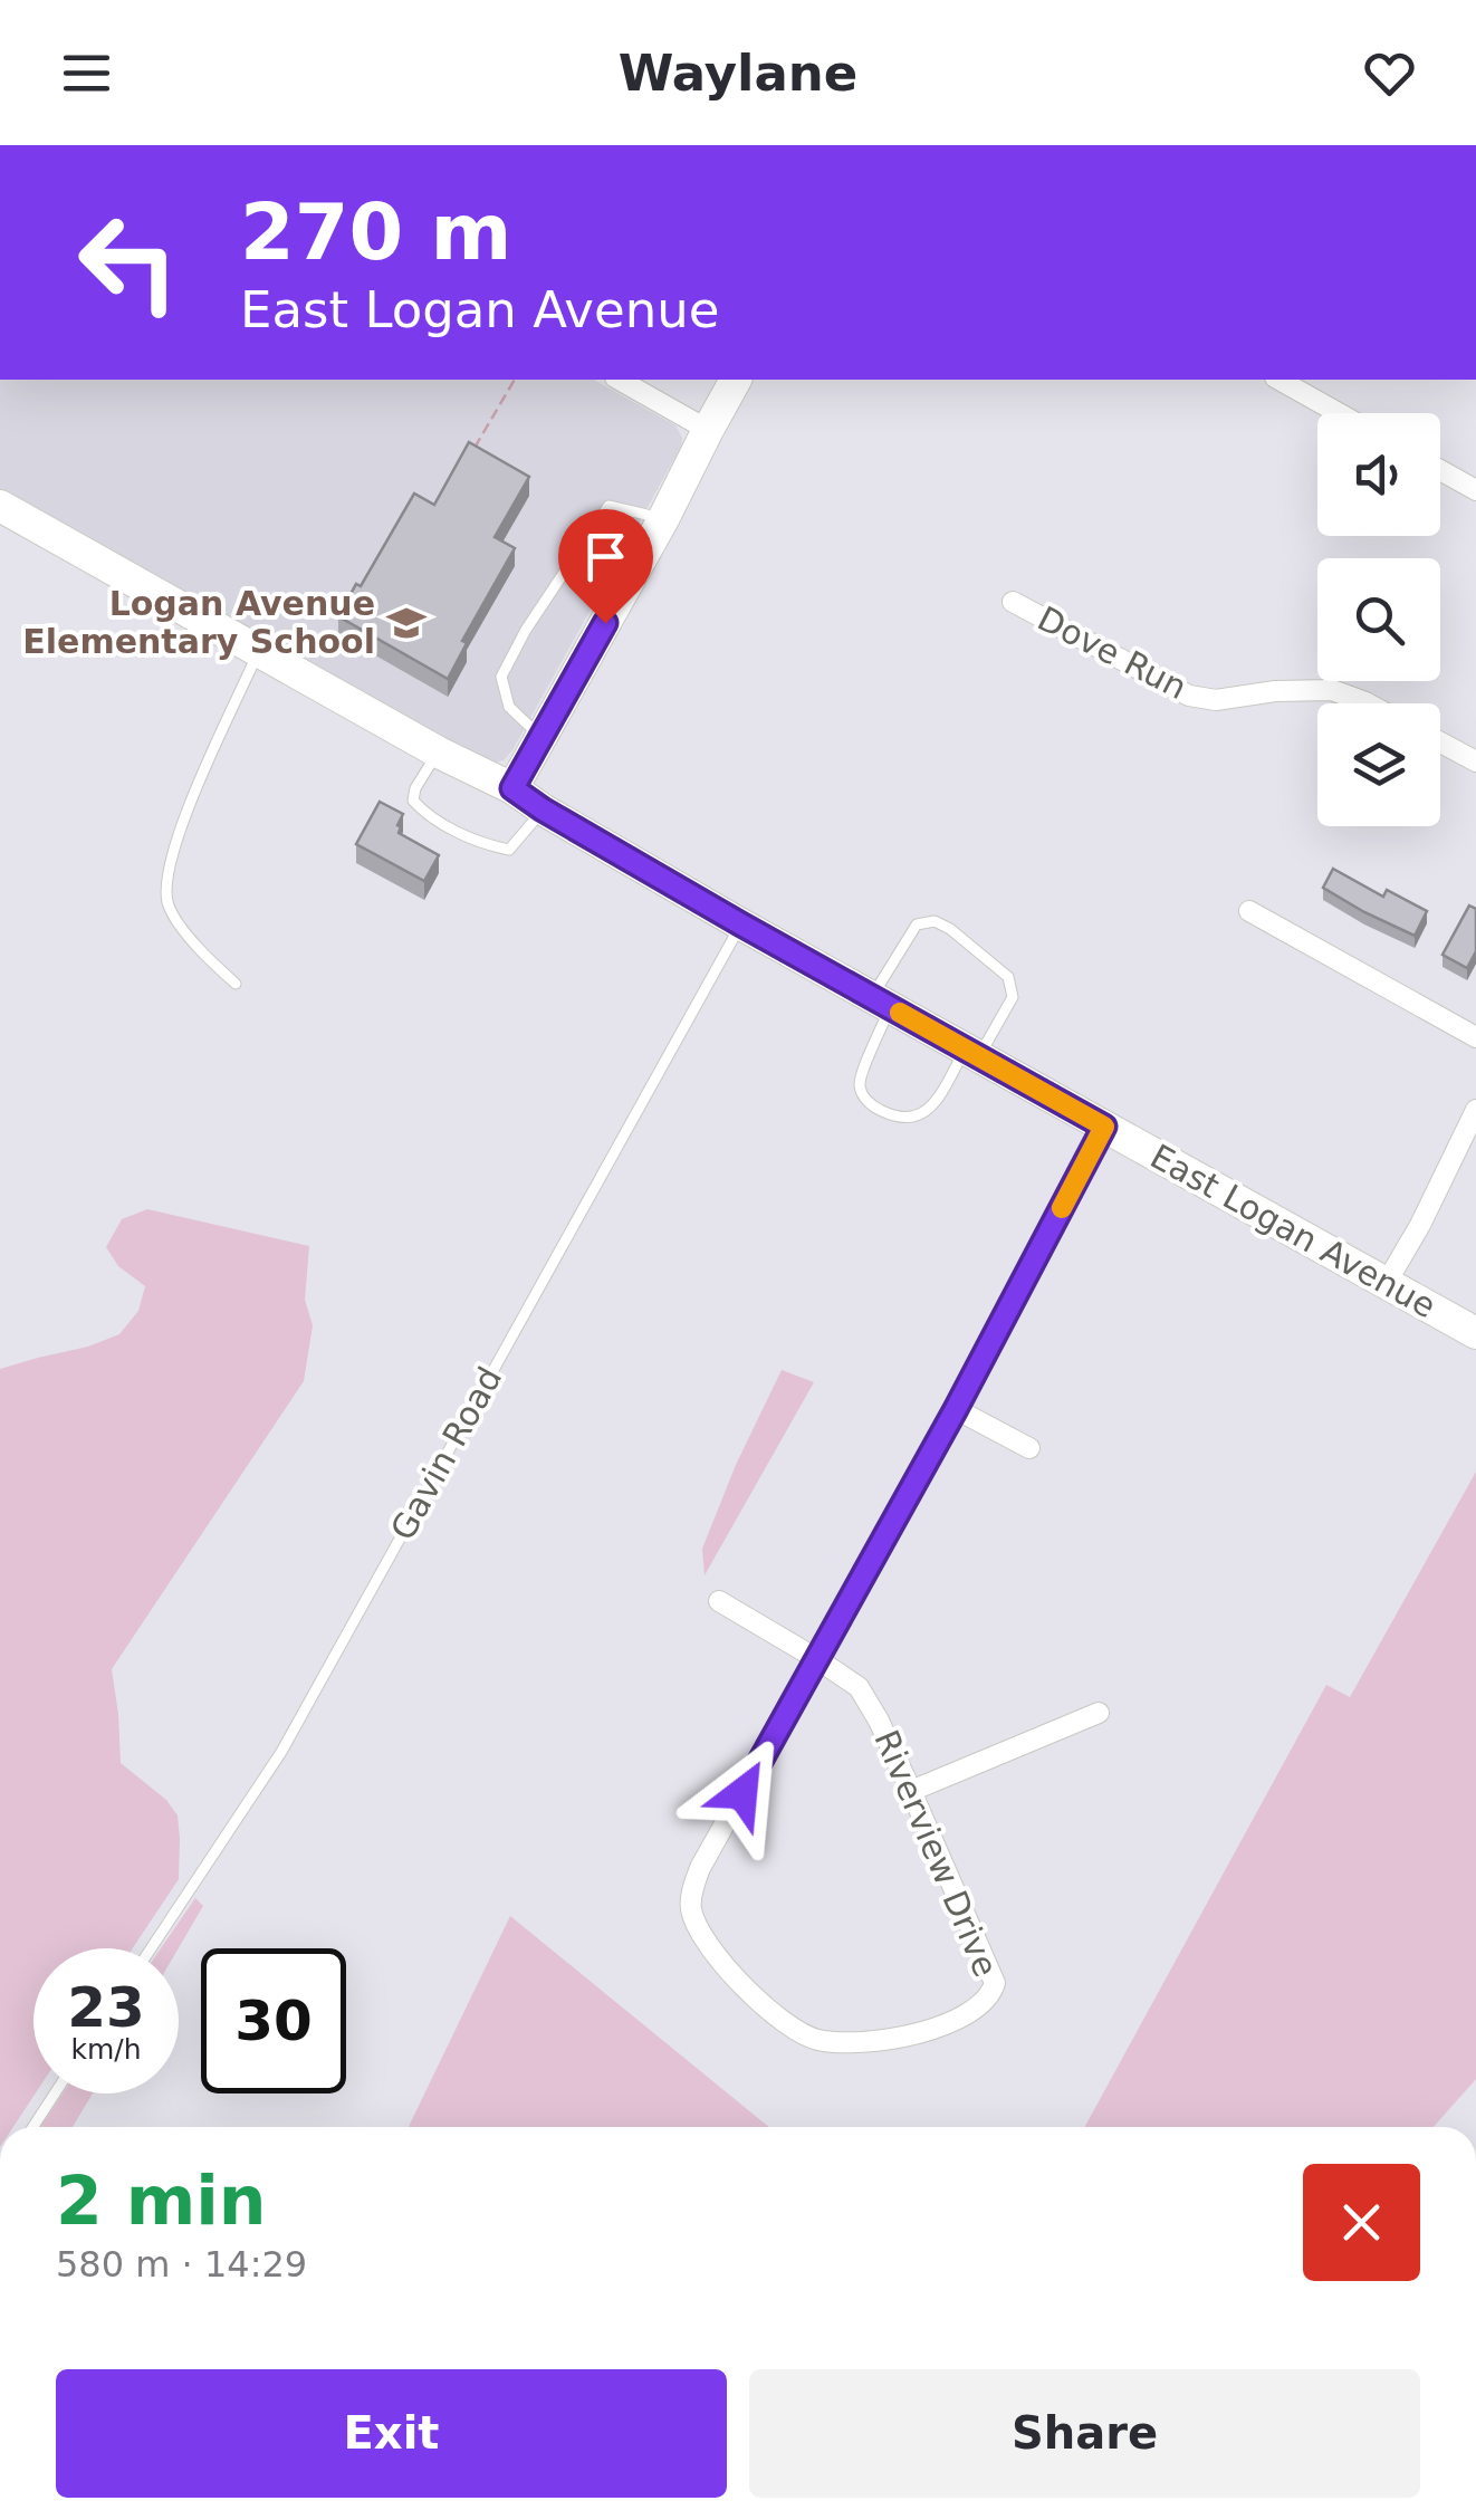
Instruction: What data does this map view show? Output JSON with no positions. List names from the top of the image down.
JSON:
{
  "streets": {
    "street": ["Dove Run", "East Logan Avenue", "Riverview Drive"],
    "lane": ["Gavin Road"]
  },
  "crossings": [
    ["East Logan Avenue", "Gavin Road"]
  ],
  "places": {
    "school or university": ["Logan Avenue Elementary School"]
  },
  "page": {
    "header": "Waylane",
    "turn": ["270 m", "East Logan Avenue"],
    "speed": "23 km/h",
    "limit": "30",
    "heading": ["2 min", "580 m · 14:29"],
    "buttons": ["Exit", "Share"]
  }
}
